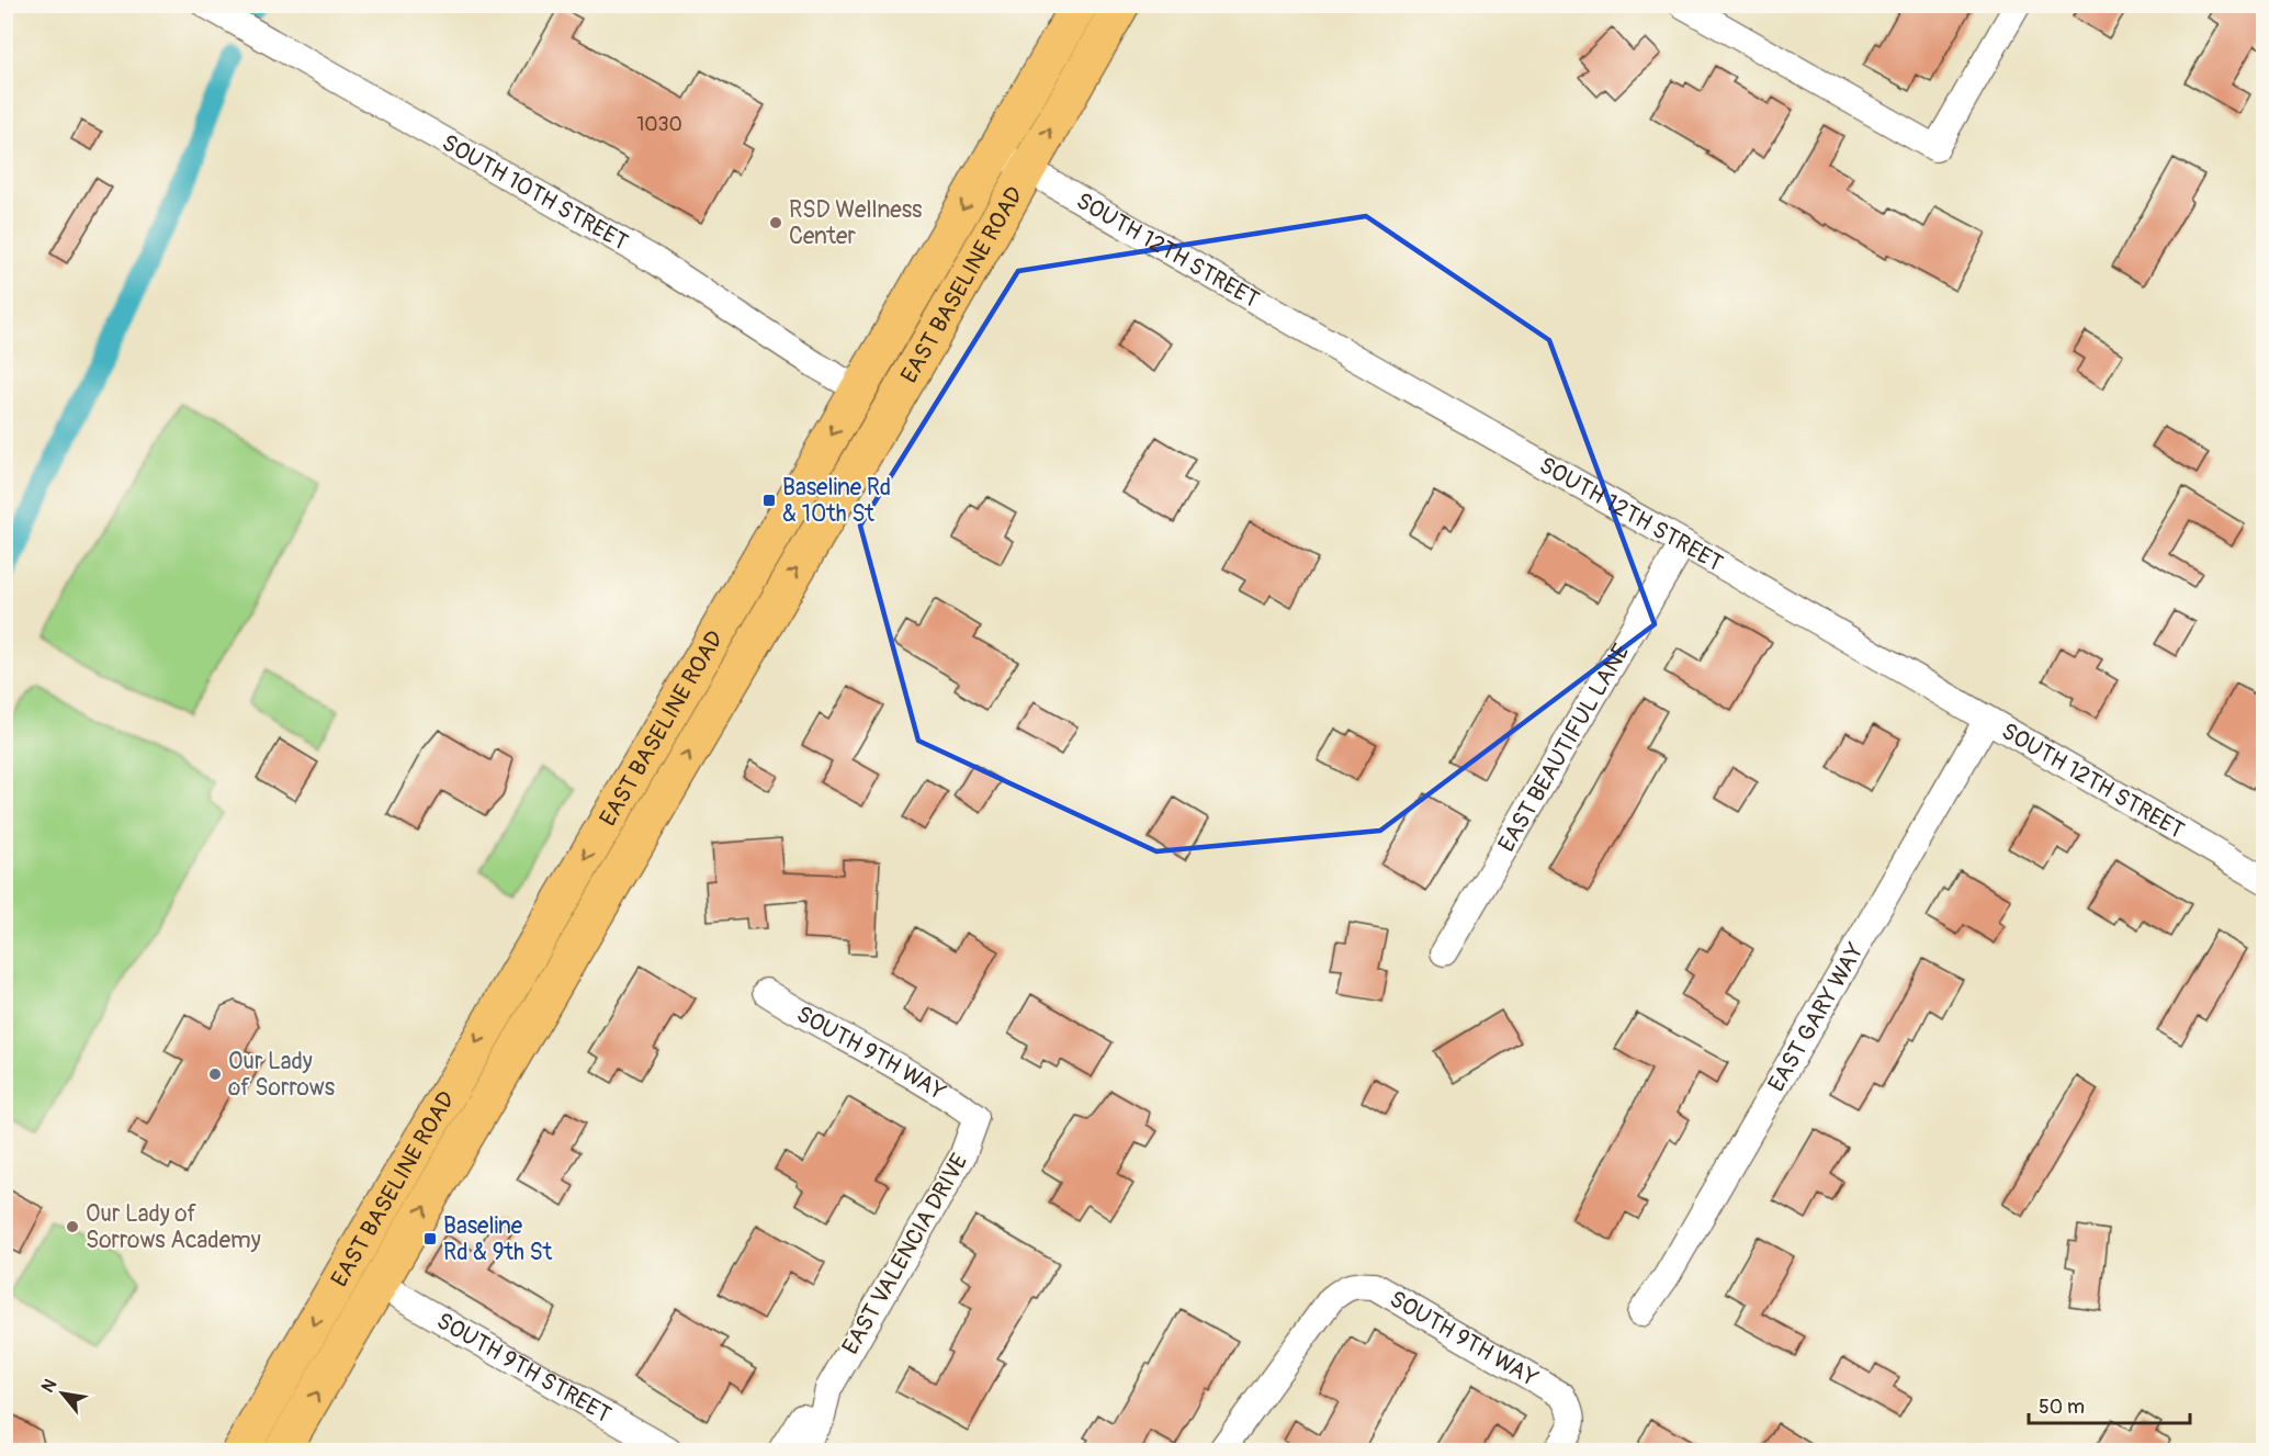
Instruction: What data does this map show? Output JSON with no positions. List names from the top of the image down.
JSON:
{
  "streets": {
    "main road": ["EAST BASELINE ROAD"],
    "street": [
      "SOUTH 10TH STREET",
      "SOUTH 12TH STREET",
      "EAST BEAUTIFUL LANE",
      "EAST GARY WAY",
      "SOUTH 9TH WAY",
      "EAST VALENCIA DRIVE",
      "SOUTH 9TH STREET"
    ]
  },
  "crossings": [
    ["SOUTH 10TH STREET", "EAST BASELINE ROAD"],
    ["SOUTH 12TH STREET", "EAST BASELINE ROAD"],
    ["SOUTH 12TH STREET", "EAST BEAUTIFUL LANE"],
    ["SOUTH 12TH STREET", "EAST GARY WAY"],
    ["EAST BASELINE ROAD", "SOUTH 9TH STREET"],
    ["SOUTH 9TH WAY", "EAST VALENCIA DRIVE"]
  ],
  "places": {
    "other": ["RSD Wellness Center", "Our Lady of Sorrows", "Our Lady of Sorrows Academy"],
    "transit": ["Baseline Rd & 10th St", "Baseline Rd & 9th St"]
  },
  "house_numbers": ["1030"],
  "scale_bar": "50 m",
  "north": "top left"
}
